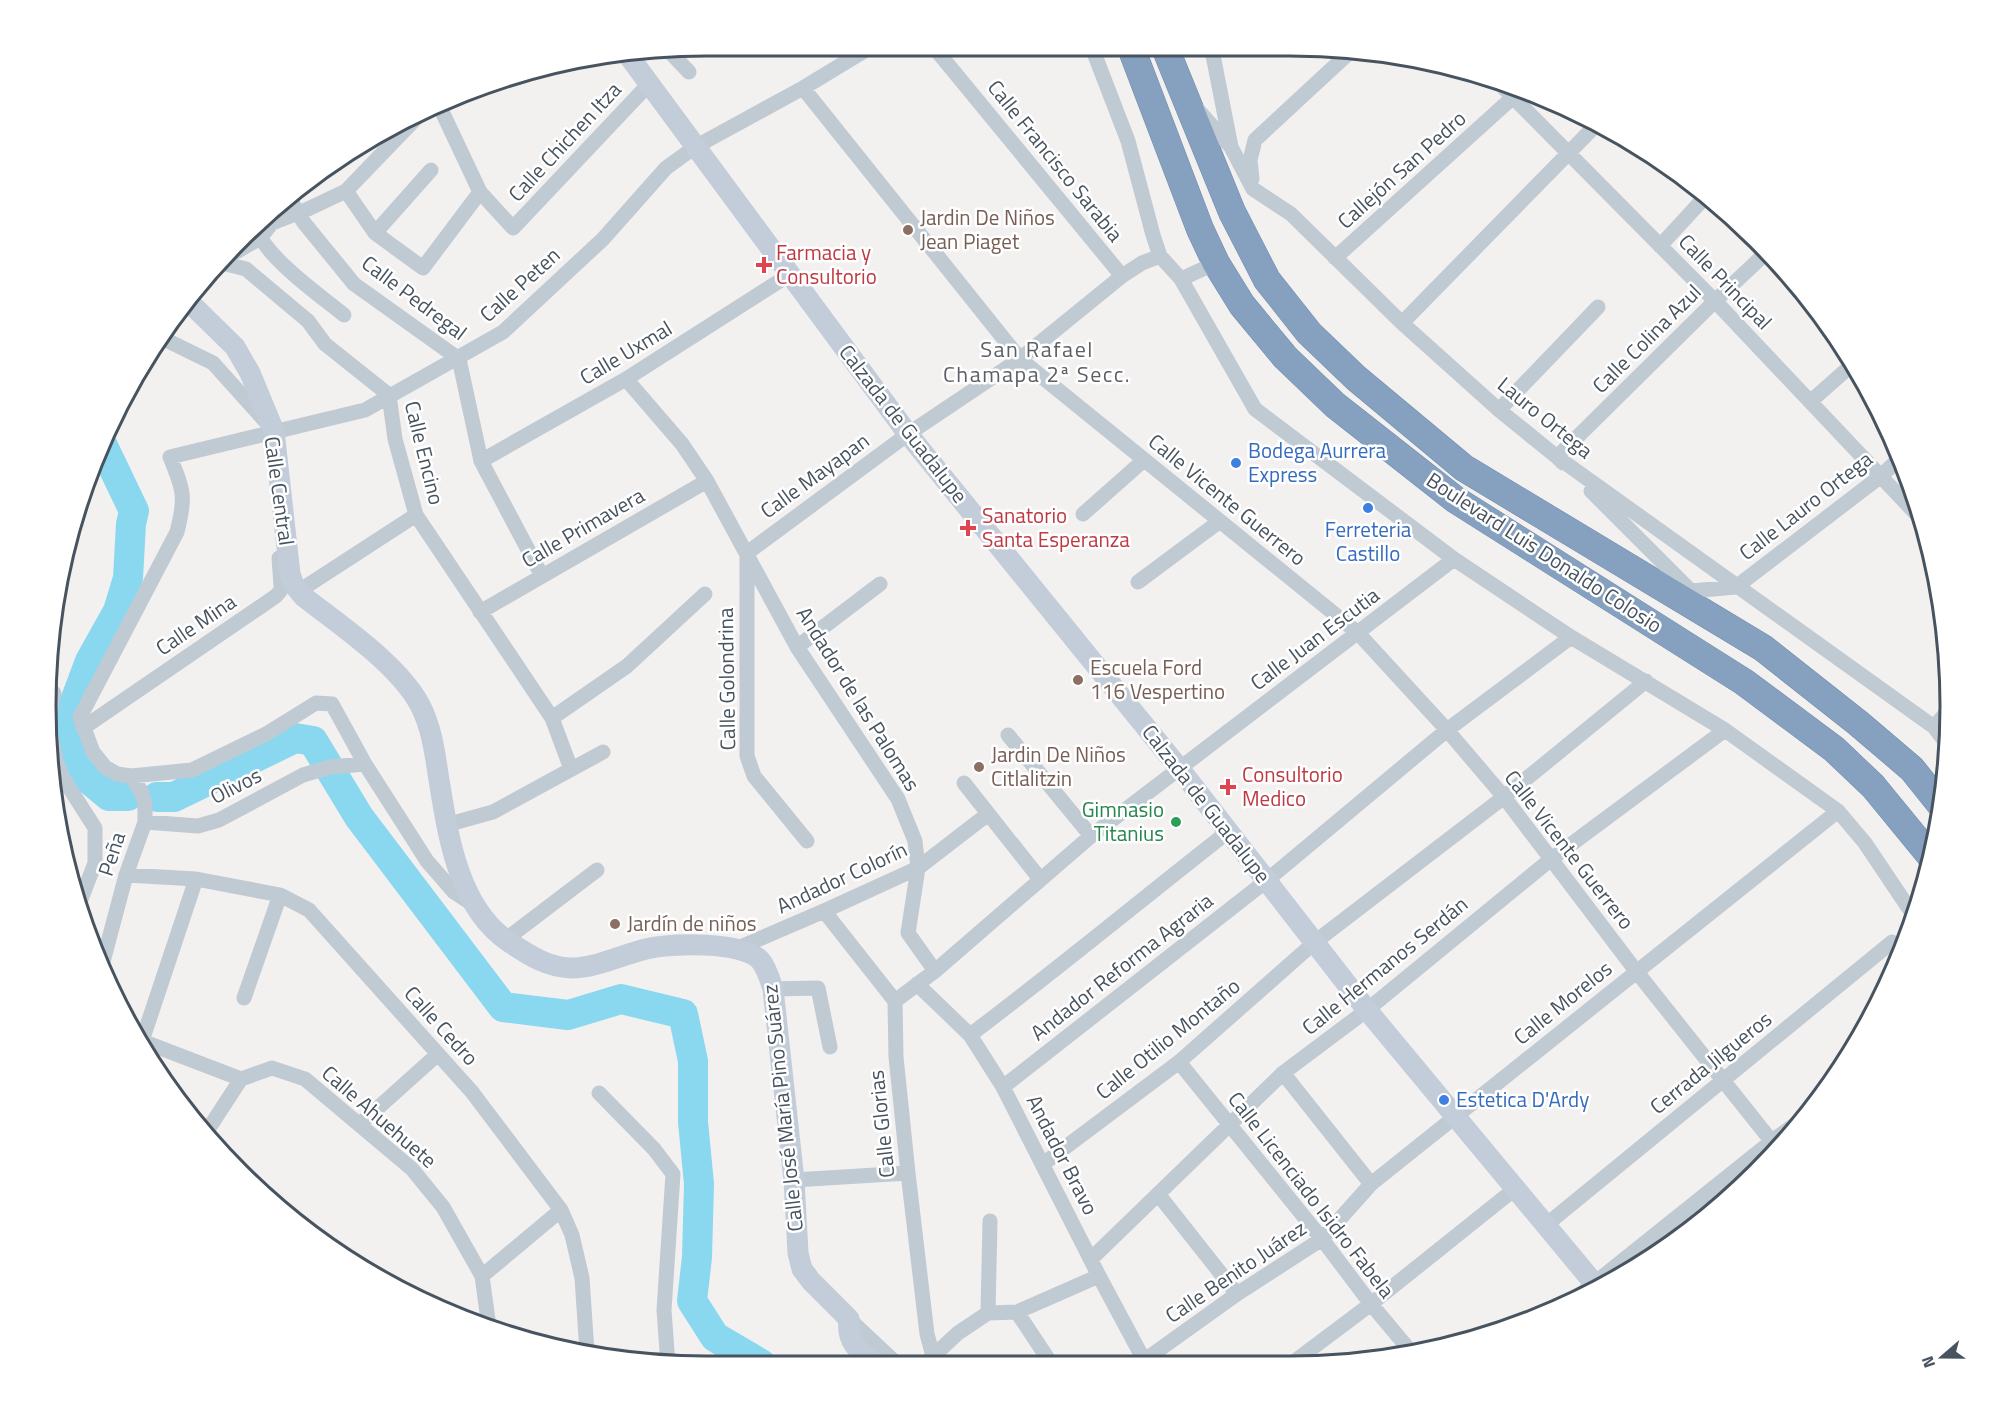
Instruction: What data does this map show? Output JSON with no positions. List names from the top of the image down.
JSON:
{
  "streets": {
    "highway": ["Boulevard Luis Donaldo Colosio"],
    "street": [
      "Calle Chichen Itza",
      "Calle Francisco Sarabia",
      "Callejón San Pedro",
      "Calle Principal",
      "Calle Peten",
      "Calle Pedregal",
      "Calle Colina Azul",
      "Calle Uxmal",
      "Lauro Ortega",
      "Calzada de Guadalupe",
      "Calle Encino",
      "Calle Mayapan",
      "Calle Central",
      "Calle Vicente Guerrero",
      "Calle Lauro Ortega",
      "Calle Primavera",
      "Calle Mina",
      "Calle Juan Escutia",
      "Calle Golondrina",
      "Andador de las Palomas",
      "Olivos",
      "Peña",
      "Andador Colorín",
      "Calle Hermanos Serdán",
      "Andador Reforma Agraria",
      "Calle Morelos",
      "Calle Cedro",
      "Calle Otilio Montaño",
      "Cerrada Jilgueros",
      "Calle José María Pino Suárez",
      "Calle Ahuehuete",
      "Calle Glorias",
      "Andador Bravo",
      "Calle Licenciado Isidro Fabela",
      "Calle Benito Juárez"
    ]
  },
  "crossings": [
    ["Calle Chichen Itza", "Calle Pedregal"],
    ["Calle Chichen Itza", "Calzada de Guadalupe"],
    ["Calle Francisco Sarabia", "Calle Mayapan"],
    ["Callejón San Pedro", "Lauro Ortega"],
    ["Calle Principal", "Calle Colina Azul"],
    ["Calle Principal", "Calle Lauro Ortega"],
    ["Calle Peten", "Calle Pedregal"],
    ["Calle Peten", "Calzada de Guadalupe"],
    ["Calle Peten", "Calle Encino"],
    ["Calle Peten", "Calle Central"],
    ["Calle Peten", "Calle Vicente Guerrero"],
    ["Calle Peten", "Calle Mina"],
    ["Calle Pedregal", "Calle Uxmal"],
    ["Calle Pedregal", "Calle Primavera"],
    ["Calle Colina Azul", "Lauro Ortega"],
    ["Calle Uxmal", "Calzada de Guadalupe"],
    ["Calle Uxmal", "Andador de las Palomas"],
    ["Lauro Ortega", "Calle Lauro Ortega"],
    ["Calzada de Guadalupe", "Calle Mayapan"],
    ["Calzada de Guadalupe", "Calle Juan Escutia"],
    ["Calzada de Guadalupe", "Calle Hermanos Serdán"],
    ["Calzada de Guadalupe", "Andador Reforma Agraria"],
    ["Calzada de Guadalupe", "Calle Morelos"],
    ["Calzada de Guadalupe", "Calle Otilio Montaño"],
    ["Calzada de Guadalupe", "Cerrada Jilgueros"],
    ["Calzada de Guadalupe", "Calle Benito Juárez"],
    ["Calle Encino", "Calle Primavera"],
    ["Calle Mayapan", "Calle Vicente Guerrero"],
    ["Calle Mayapan", "Calle Golondrina"],
    ["Calle Mayapan", "Andador de las Palomas"],
    ["Calle Central", "Calle Mina"],
    ["Calle Central", "Calle José María Pino Suárez"],
    ["Calle Vicente Guerrero", "Calle Juan Escutia"],
    ["Calle Vicente Guerrero", "Calle Hermanos Serdán"],
    ["Calle Vicente Guerrero", "Andador Reforma Agraria"],
    ["Calle Vicente Guerrero", "Calle Morelos"],
    ["Calle Vicente Guerrero", "Calle Otilio Montaño"],
    ["Calle Vicente Guerrero", "Cerrada Jilgueros"],
    ["Calle Primavera", "Andador de las Palomas"],
    ["Calle Juan Escutia", "Andador de las Palomas"],
    ["Calle Juan Escutia", "Calle Glorias"],
    ["Calle Juan Escutia", "Andador Bravo"],
    ["Calle Golondrina", "Andador de las Palomas"],
    ["Andador de las Palomas", "Andador Colorín"],
    ["Olivos", "Peña"],
    ["Peña", "Calle Cedro"],
    ["Andador Colorín", "Calle José María Pino Suárez"],
    ["Calle Hermanos Serdán", "Andador Bravo"],
    ["Calle Hermanos Serdán", "Calle Licenciado Isidro Fabela"],
    ["Andador Reforma Agraria", "Andador Bravo"],
    ["Calle Morelos", "Calle Benito Juárez"],
    ["Calle Otilio Montaño", "Andador Bravo"],
    ["Calle Otilio Montaño", "Calle Licenciado Isidro Fabela"],
    ["Calle Licenciado Isidro Fabela", "Calle Benito Juárez"]
  ],
  "districts": ["San Rafael Chamapa 2ª Secc."],
  "places": {
    "other": [
      "Jardin De Niños Jean Piaget",
      "Bodega Aurrera Express",
      "Ferreteria Castillo",
      "Escuela Ford 116 Vespertino",
      "Jardin De Niños Citlalitzin",
      "Gimnasio Titanius",
      "Jardín de niños",
      "Estetica D'Ardy"
    ],
    "health": ["Farmacia y Consultorio", "Sanatorio Santa Esperanza", "Consultorio Medico"]
  },
  "north": "left"
}
